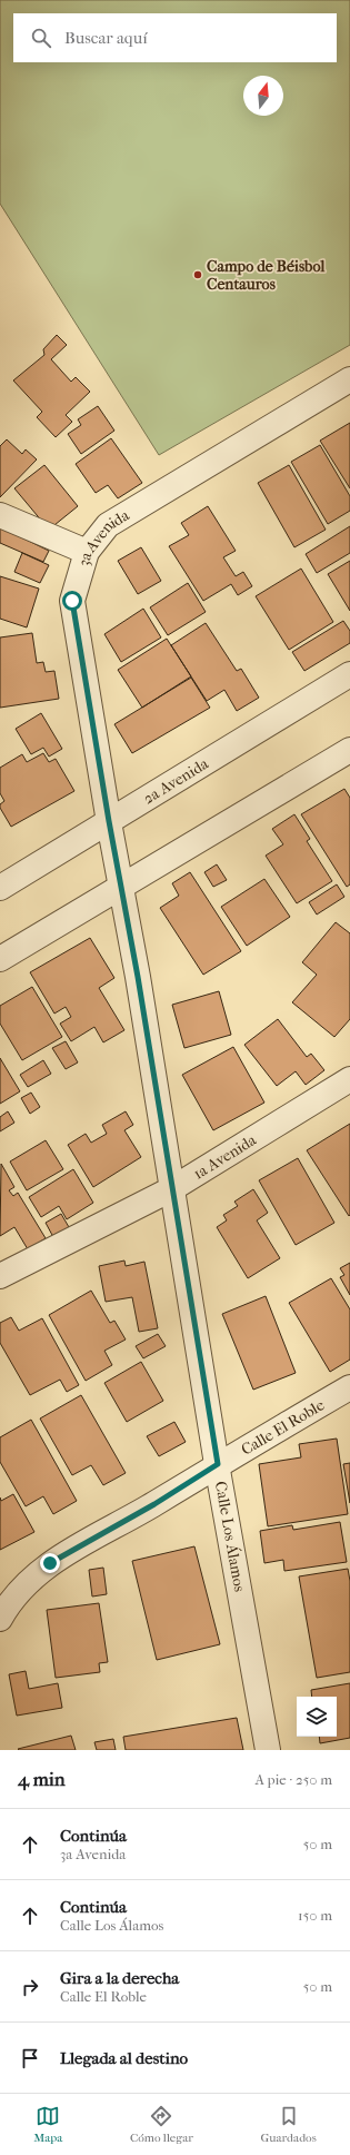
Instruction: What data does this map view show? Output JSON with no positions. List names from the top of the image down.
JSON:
{
  "streets": {
    "street": [
      "3a Avenida",
      "2a Avenida",
      "1a Avenida",
      "Calle El Roble",
      "Calle Los Álamos"
    ]
  },
  "crossings": [
    ["3a Avenida", "2a Avenida"],
    ["3a Avenida", "Calle Los Álamos"],
    ["2a Avenida", "Calle Los Álamos"],
    ["1a Avenida", "Calle Los Álamos"],
    ["Calle El Roble", "Calle Los Álamos"]
  ],
  "places": ["Campo de Béisbol Centauros"],
  "north": "top",
  "page": {
    "search": "Buscar aquí",
    "heading": ["4 min", "A pie · 250 m"],
    "list": [
      ["Continúa", "3a Avenida", "50 m"],
      ["Continúa", "Calle Los Álamos", "150 m"],
      ["Gira a la derecha", "Calle El Roble", "50 m"],
      "Llegada al destino"
    ],
    "nav": ["Mapa", "Cómo llegar", "Guardados"]
  }
}
